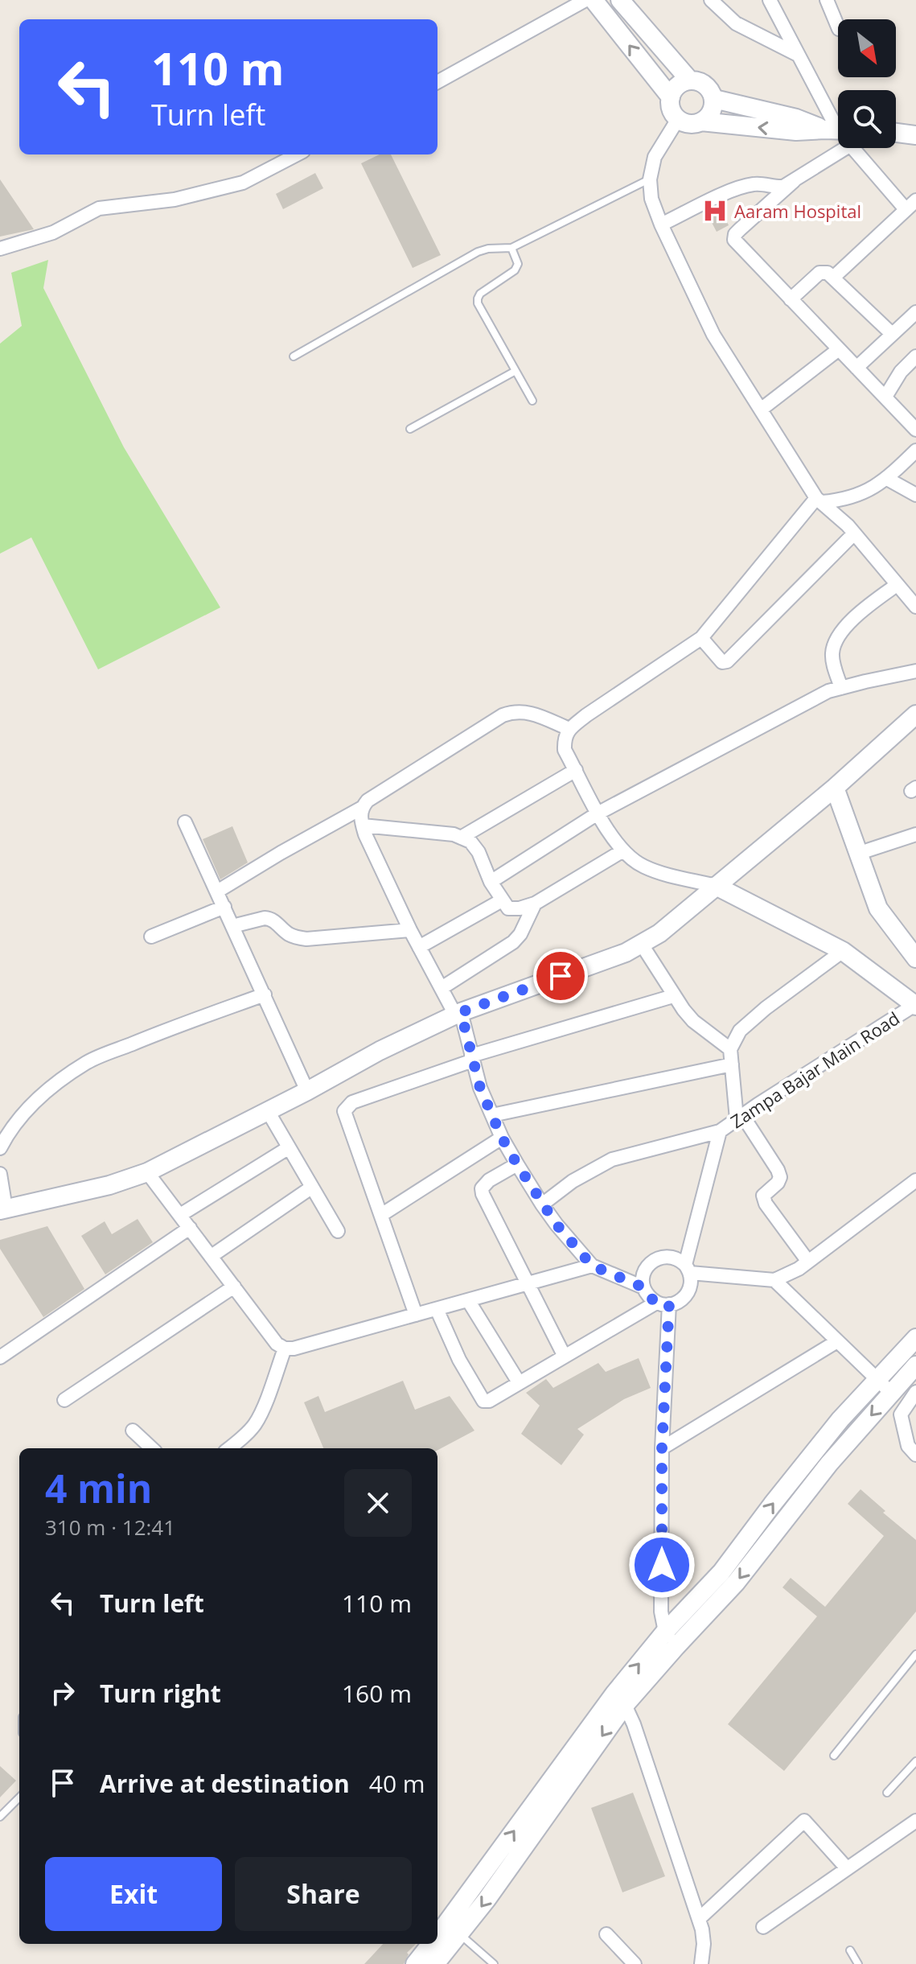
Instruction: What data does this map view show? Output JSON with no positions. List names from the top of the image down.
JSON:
{
  "streets": {
    "street": ["Zampa Bajar Main Road"]
  },
  "places": {
    "hospital": ["Aaram Hospital"]
  },
  "north": "bottom right",
  "page": {
    "turn": ["110 m", "Turn left"],
    "heading": ["4 min", "310 m · 12:41"],
    "list": [
      {
        "name": "Turn left",
        "value": "110 m"
      },
      {
        "name": "Turn right",
        "value": "160 m"
      },
      {
        "name": "Arrive at destination",
        "value": "40 m"
      }
    ],
    "buttons": ["Exit", "Share"]
  }
}
